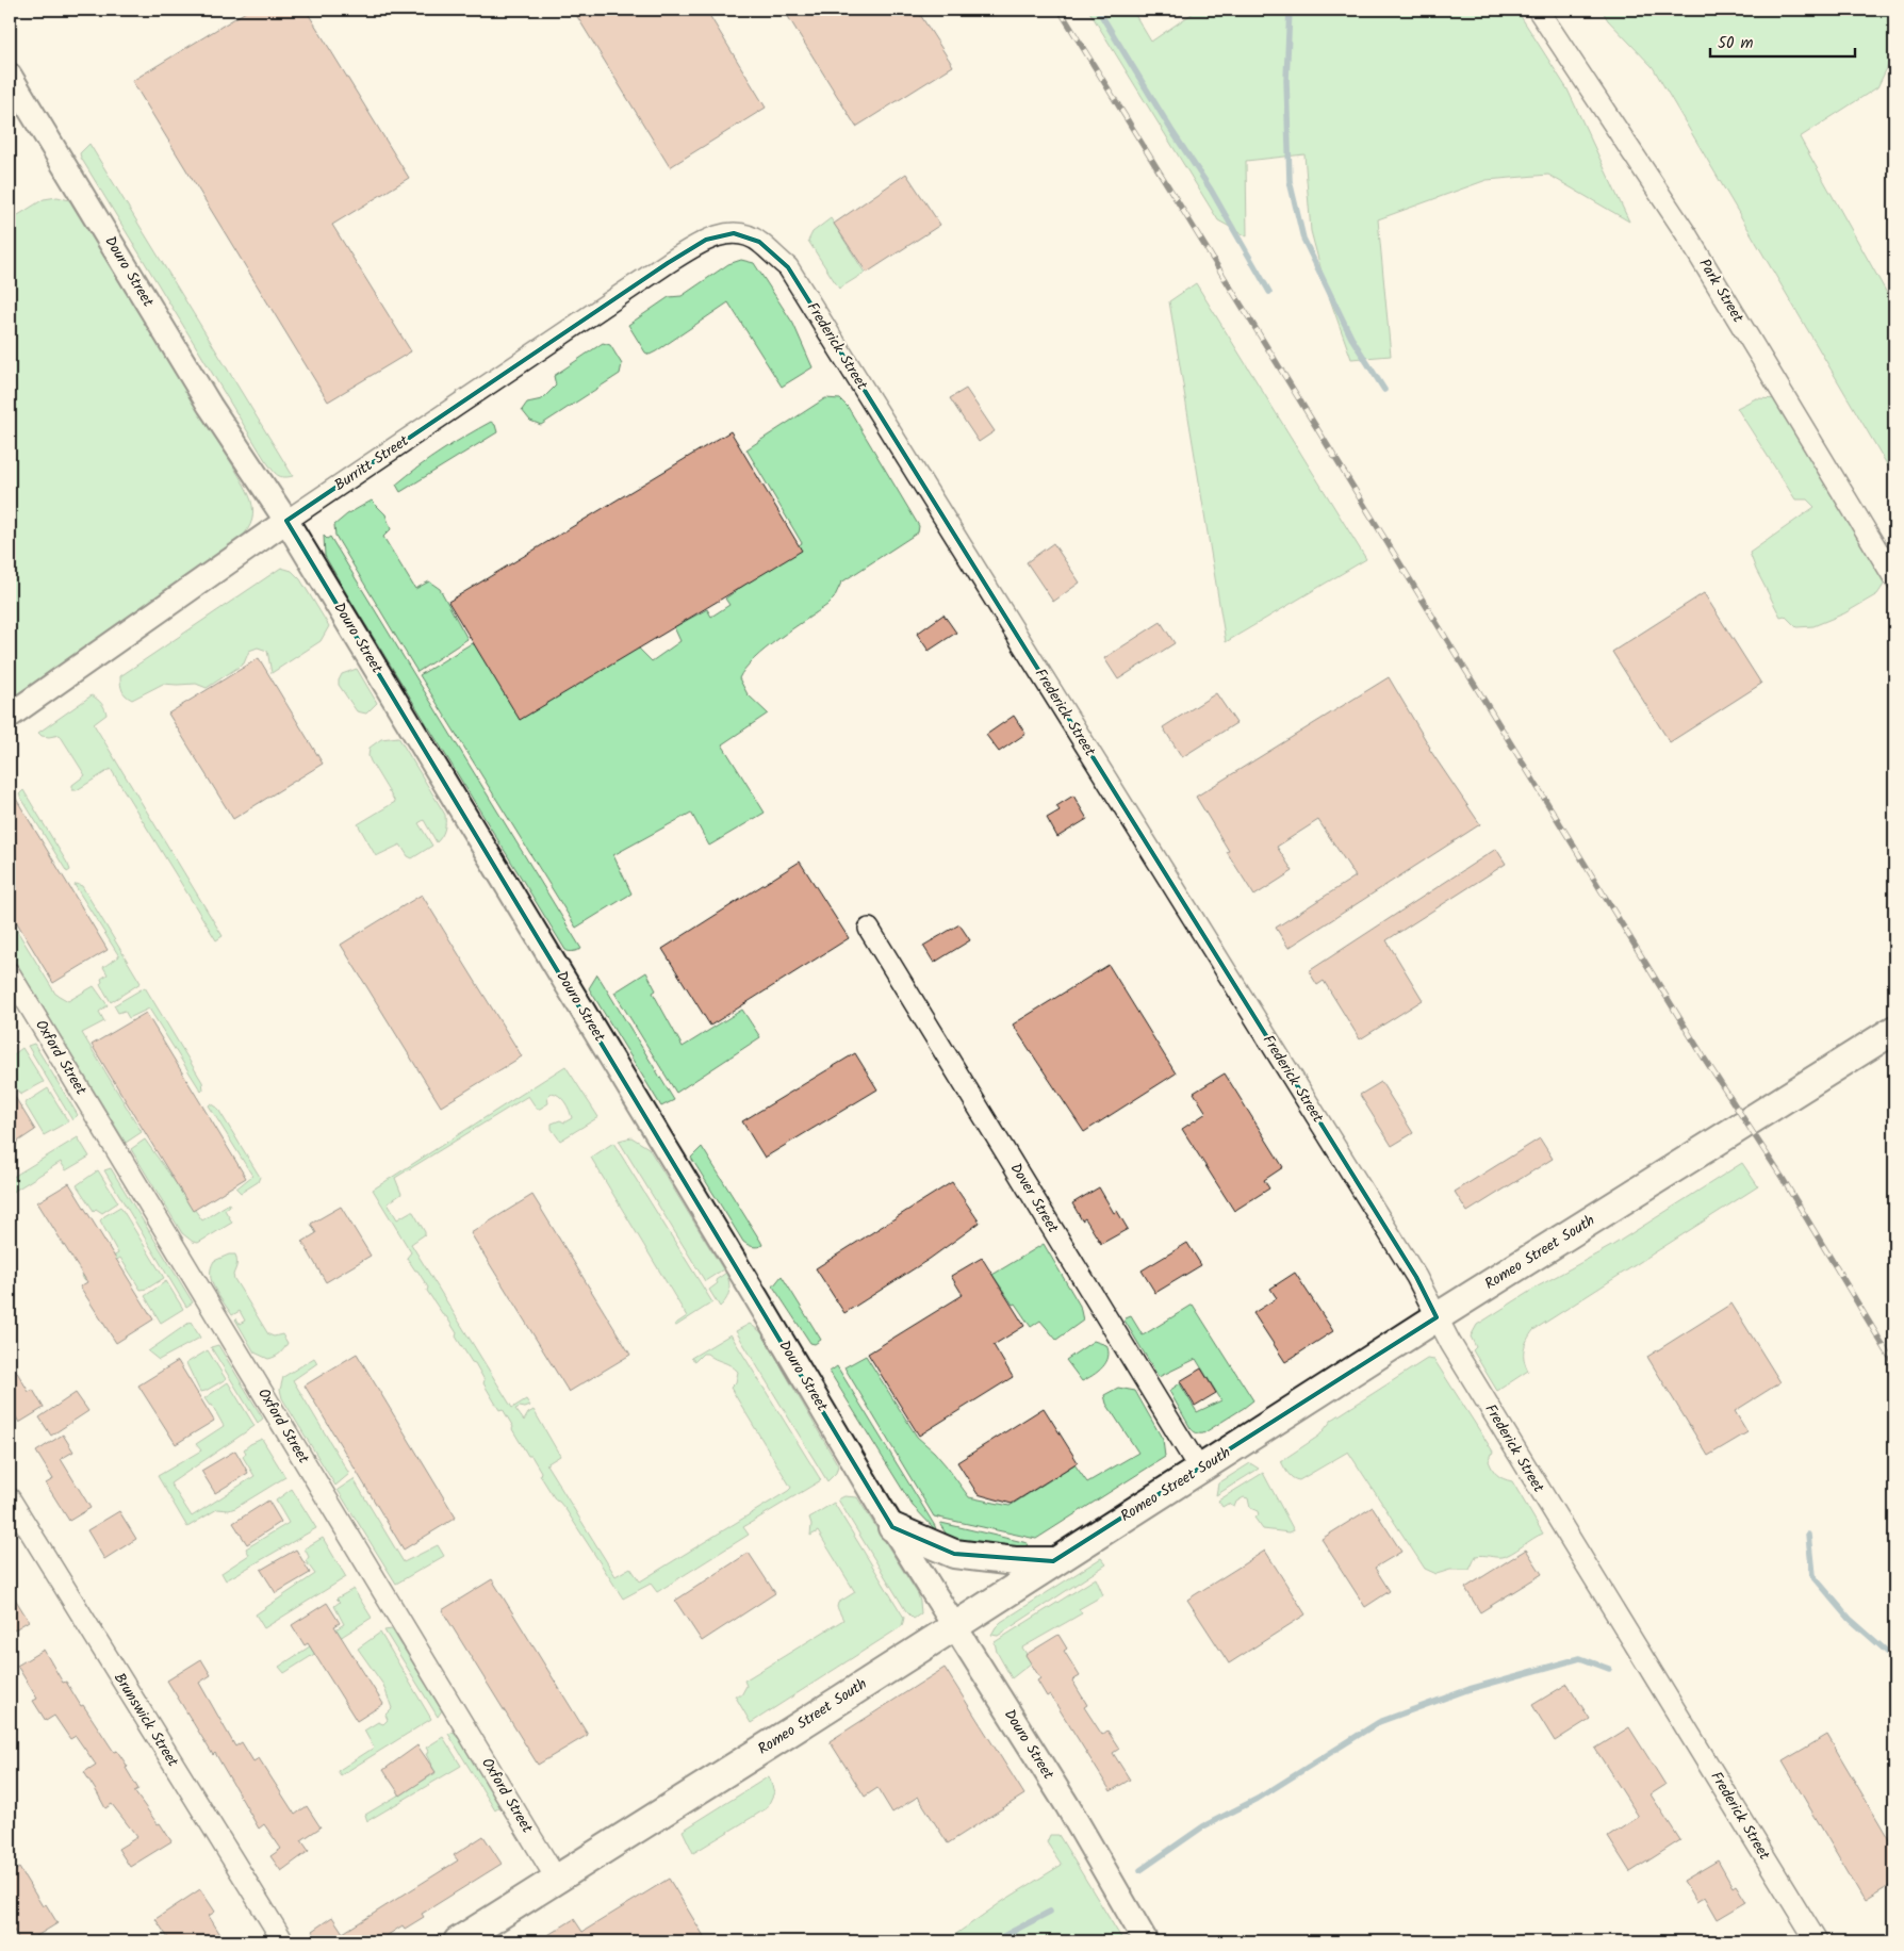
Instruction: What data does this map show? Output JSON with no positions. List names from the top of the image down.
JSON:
{
  "streets": {
    "main road": ["Romeo Street South"],
    "street": [
      "Douro Street",
      "Park Street",
      "Frederick Street",
      "Burritt Street",
      "Oxford Street",
      "Dover Street",
      "Brunswick Street"
    ]
  },
  "crossings": [
    ["Douro Street", "Burritt Street"],
    ["Douro Street", "Romeo Street South"],
    ["Frederick Street", "Burritt Street"],
    ["Frederick Street", "Romeo Street South"],
    ["Oxford Street", "Romeo Street South"],
    ["Dover Street", "Romeo Street South"]
  ],
  "scale_bar": "50 m"
}
